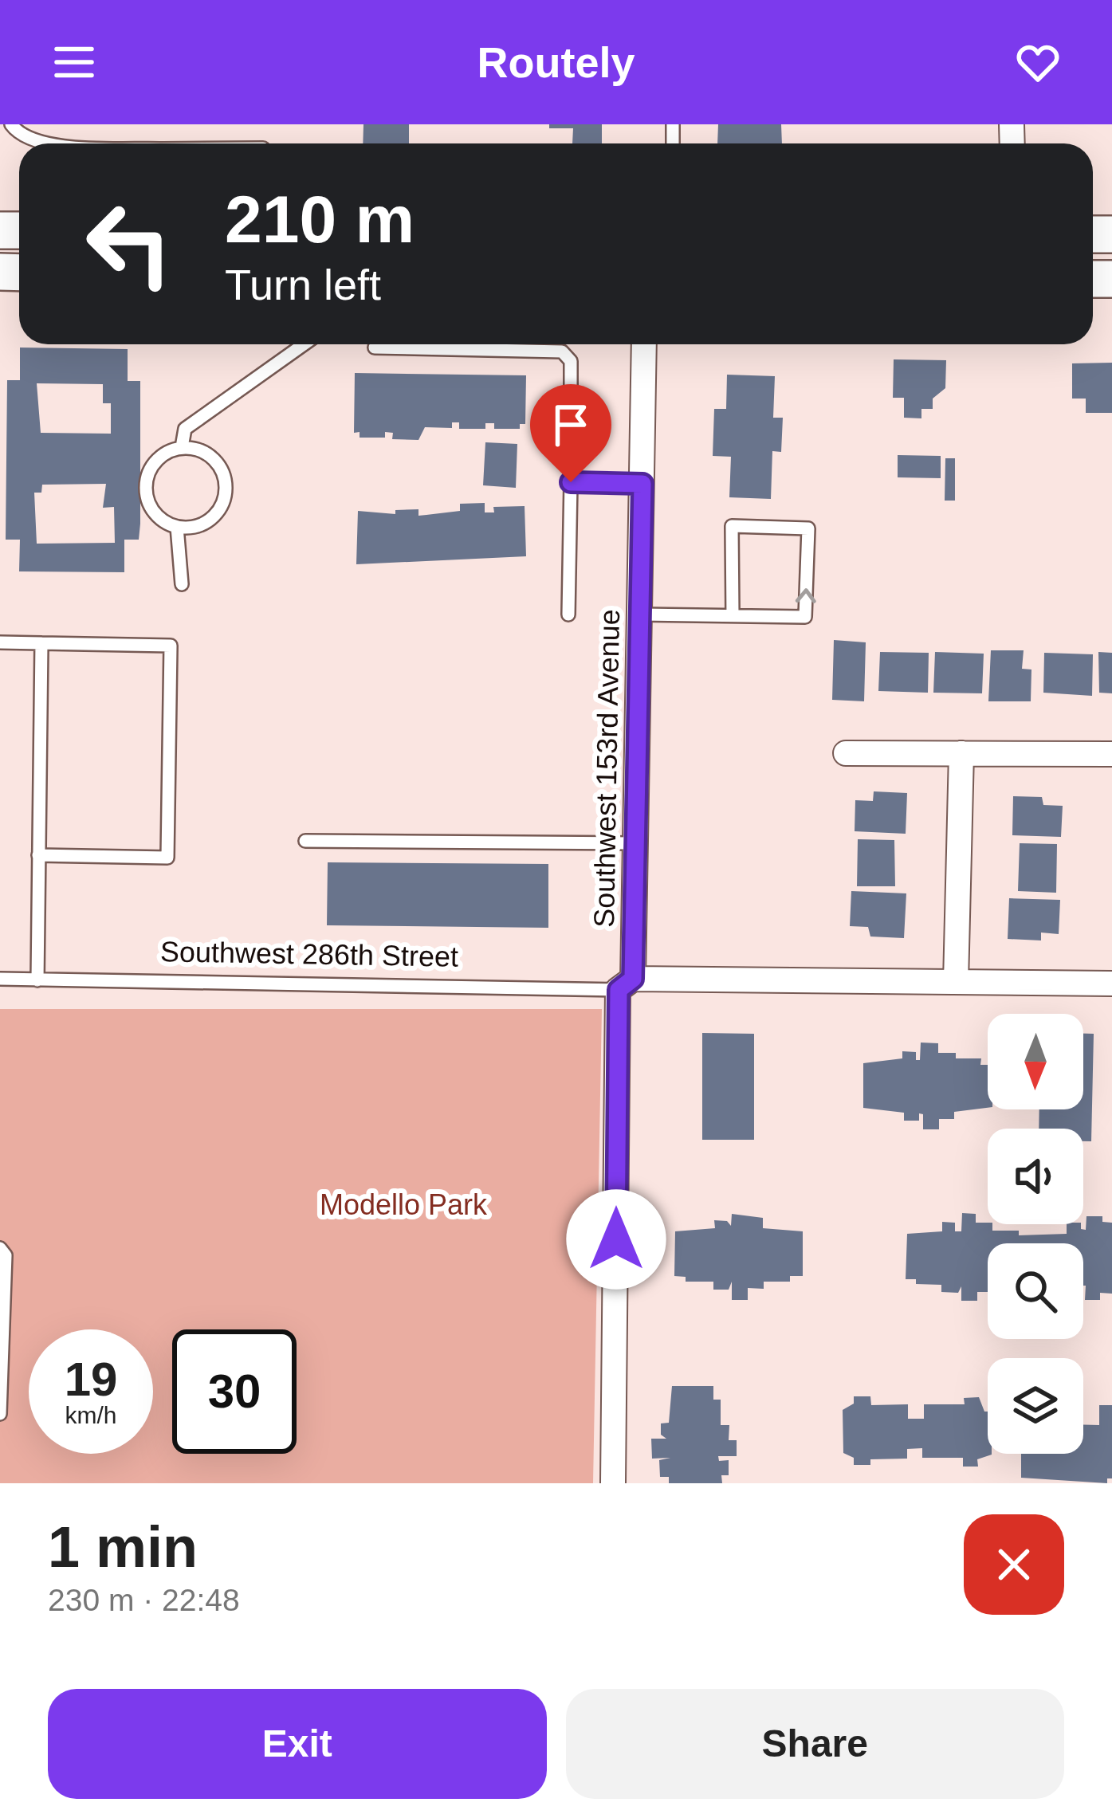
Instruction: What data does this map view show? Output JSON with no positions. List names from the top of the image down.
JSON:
{
  "streets": {
    "street": ["Southwest 153rd Avenue", "Southwest 286th Street"]
  },
  "crossings": [
    ["Southwest 153rd Avenue", "Southwest 286th Street"]
  ],
  "parks": ["Modello Park"],
  "north": "bottom",
  "page": {
    "header": "Routely",
    "turn": ["210 m", "Turn left"],
    "speed": "19 km/h",
    "limit": "30",
    "heading": ["1 min", "230 m · 22:48"],
    "buttons": ["Exit", "Share"]
  }
}
